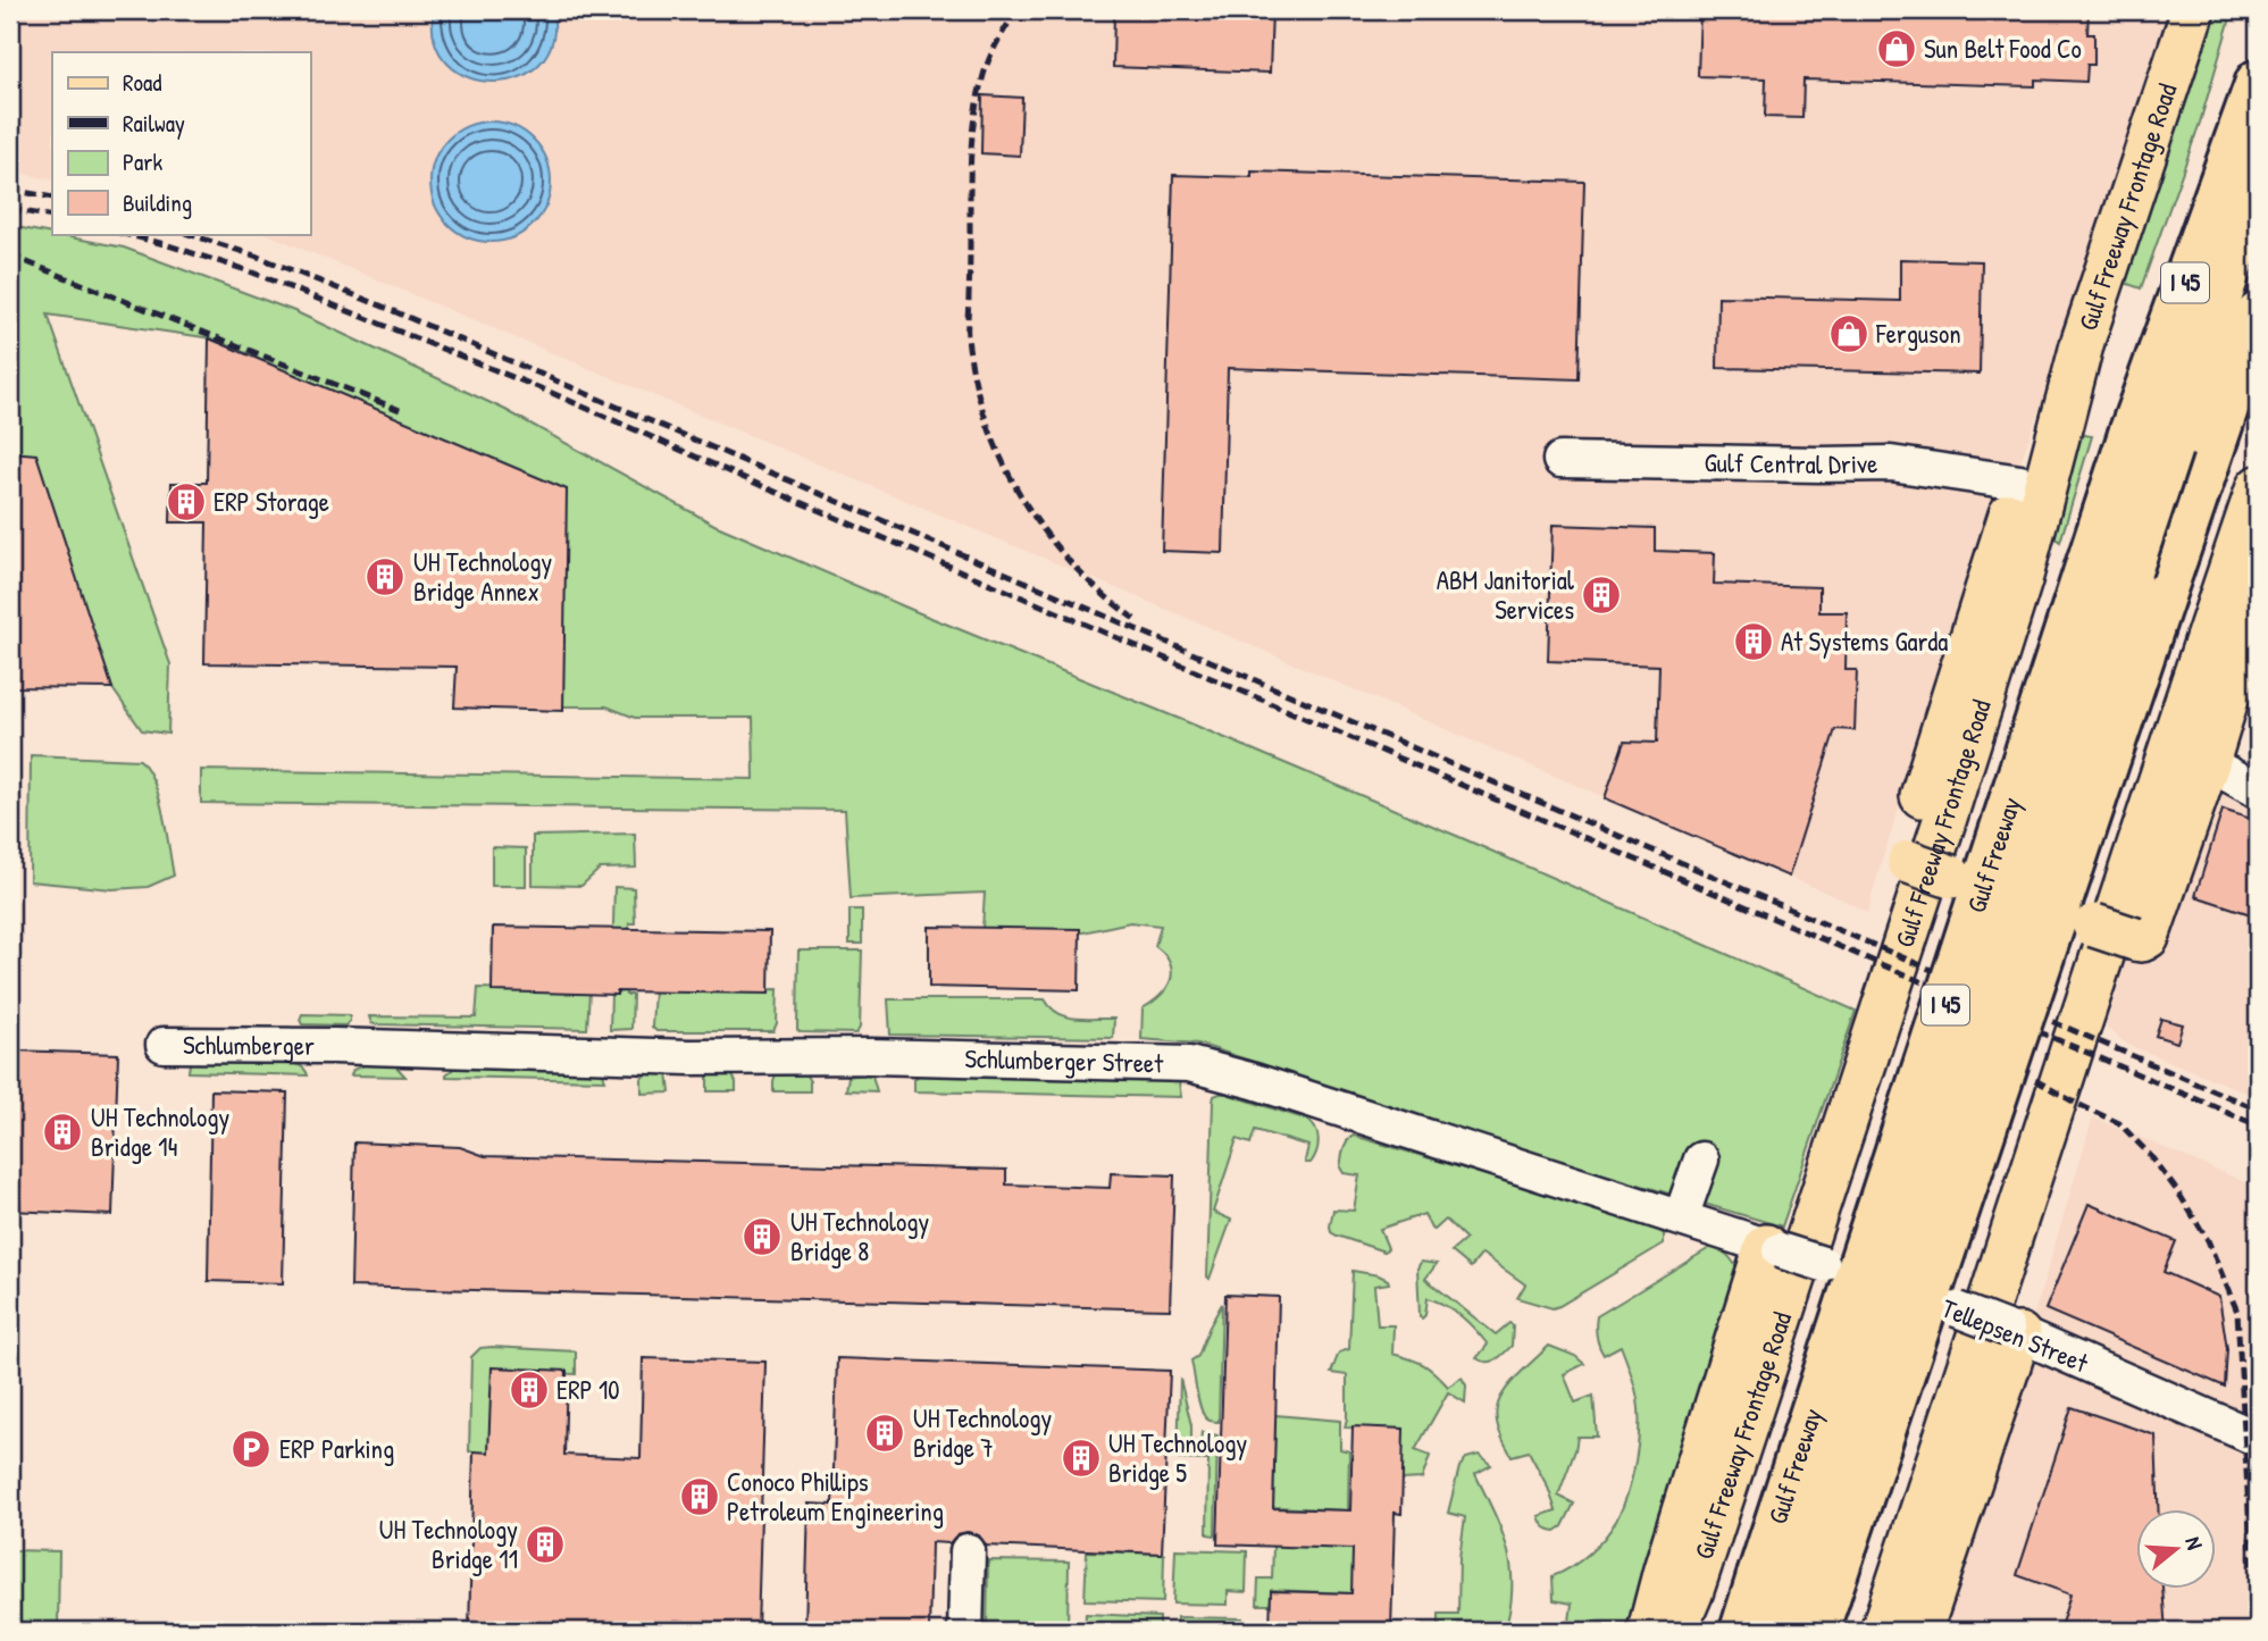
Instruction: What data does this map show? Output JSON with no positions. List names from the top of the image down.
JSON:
{
  "streets": {
    "highway": ["I 45", "Gulf Freeway"],
    "main road": ["Gulf Freeway Frontage Road"],
    "street": [
      "Gulf Central Drive",
      "Schlumberger",
      "Schlumberger Street",
      "Tellepsen Street"
    ]
  },
  "crossings": [
    ["Schlumberger", "Schlumberger Street"],
    ["Schlumberger Street", "Tellepsen Street"]
  ],
  "places": {
    "shop": ["Sun Belt Food Co", "Ferguson"],
    "building": [
      "ERP Storage",
      "UH Technology Bridge Annex",
      "ABM Janitorial Services",
      "At Systems Garda",
      "UH Technology Bridge 14",
      "UH Technology Bridge 8",
      "ERP 10",
      "UH Technology Bridge 7",
      "UH Technology Bridge 5",
      "Conoco Phillips Petroleum Engineering",
      "UH Technology Bridge 11"
    ],
    "parking": ["ERP Parking"]
  },
  "legend": [
    "Road",
    "Railway",
    "Park",
    "Building"
  ],
  "north": "right"
}
